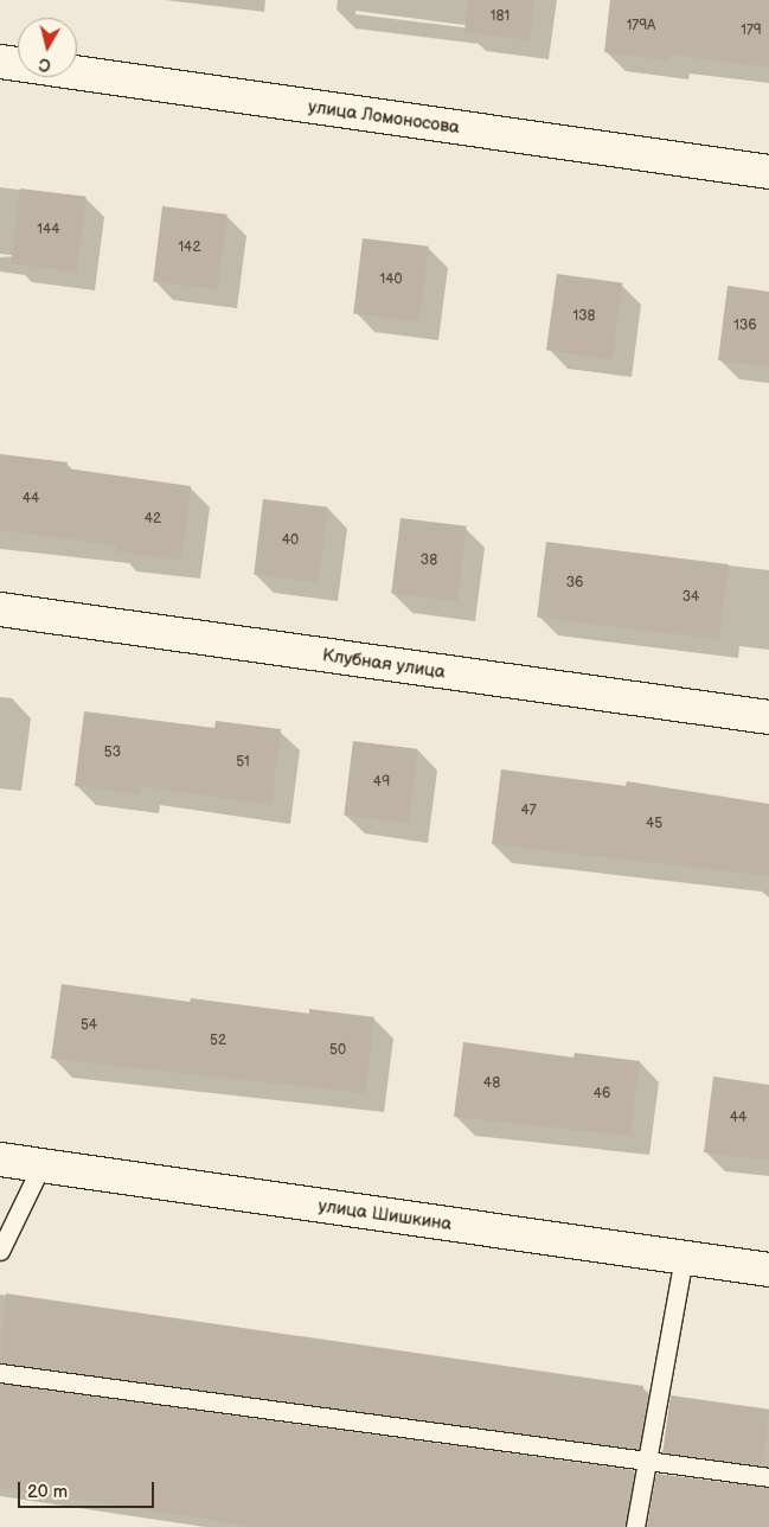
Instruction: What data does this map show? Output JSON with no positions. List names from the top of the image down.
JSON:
{
  "streets": {
    "street": ["улица Ломоносова", "Клубная улица", "улица Шишкина"]
  },
  "house_numbers": [
    "181",
    "179А",
    "179",
    "144",
    "142",
    "140",
    "138",
    "136",
    "44",
    "42",
    "40",
    "38",
    "36",
    "34",
    "53",
    "51",
    "49",
    "47",
    "45",
    "54",
    "52",
    "50",
    "48",
    "46",
    "44"
  ],
  "scale_bar": "20 m",
  "north": "bottom"
}
